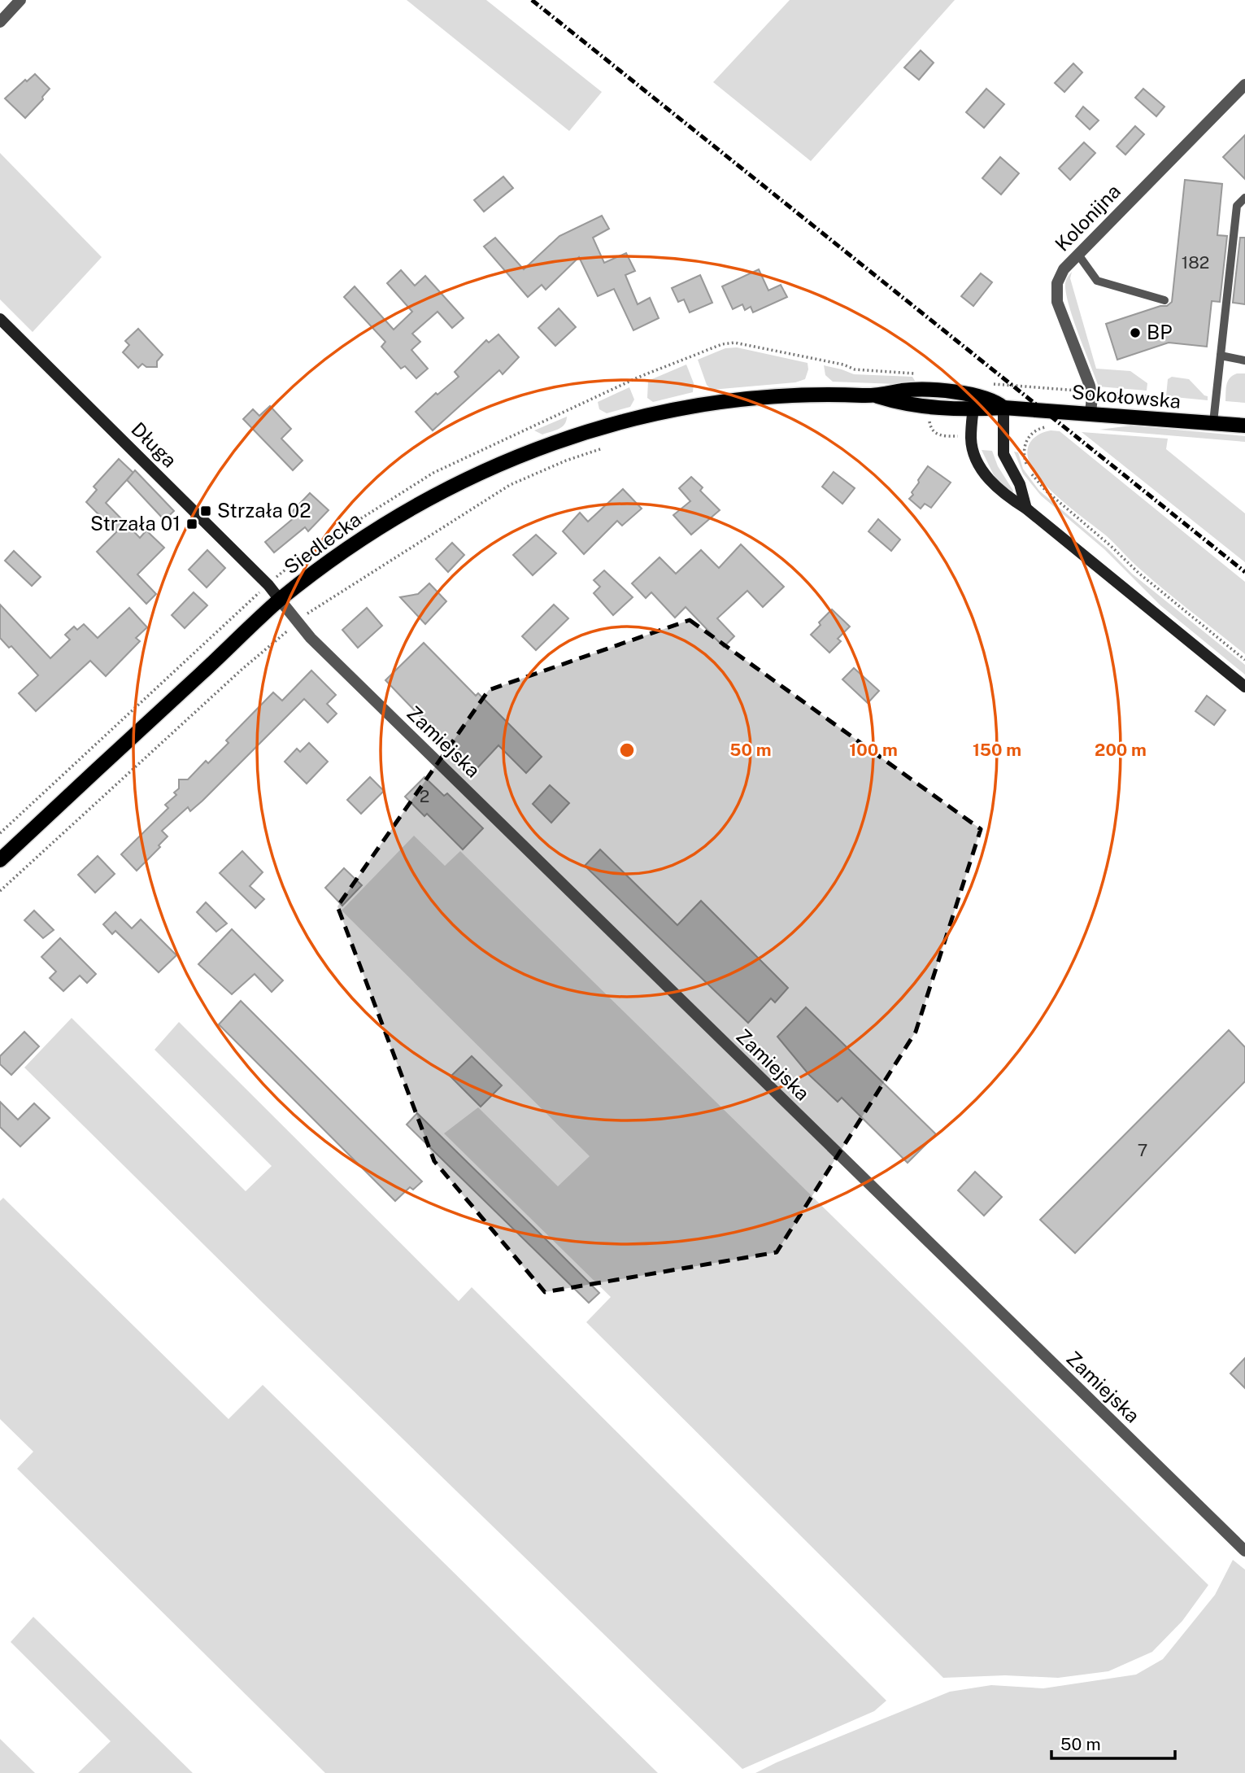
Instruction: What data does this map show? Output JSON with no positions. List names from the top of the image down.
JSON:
{
  "streets": {
    "main road": ["Sokołowska", "Długa", "Siedlecka"],
    "street": ["Kolonijna", "Zamiejska"]
  },
  "crossings": [
    ["Kolonijna", "Sokołowska"],
    ["Sokołowska", "Siedlecka"],
    ["Długa", "Siedlecka"],
    ["Długa", "Zamiejska"],
    ["Siedlecka", "Zamiejska"]
  ],
  "places": {
    "other": ["BP"],
    "transit": ["Strzała 02", "Strzała 01"]
  },
  "house_numbers": ["182", "2", "7"],
  "scale_bar": "50 m",
  "rings": [
    "50 m",
    "100 m",
    "150 m",
    "200 m"
  ]
}
